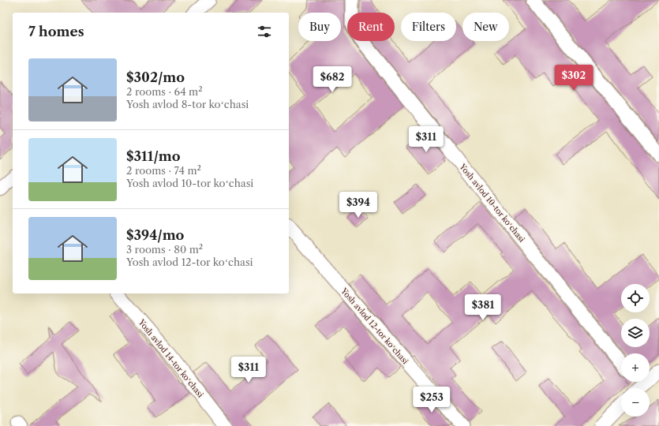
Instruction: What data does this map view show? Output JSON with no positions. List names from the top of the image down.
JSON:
{
  "streets": {
    "street": ["Yosh avlod 10-tor koʻchasi", "Yosh avlod 12-tor koʻchasi", "Yosh avlod 14-tor koʻchasi"]
  },
  "page": {
    "chip": [
      "Buy",
      "Rent",
      "Filters",
      "New"
    ],
    "heading": "7 homes",
    "list": [
      {
        "name": "$302/mo",
        "note": "2 rooms · 64 m² · Yosh avlod 8-tor koʻchasi"
      },
      {
        "name": "$311/mo",
        "note": "2 rooms · 74 m² · Yosh avlod 10-tor koʻchasi"
      },
      {
        "name": "$394/mo",
        "note": "3 rooms · 80 m² · Yosh avlod 12-tor koʻchasi"
      }
    ],
    "price": [
      "$302",
      "$682",
      "$311",
      "$394",
      "$381",
      "$311",
      "$253"
    ],
    "map_buttons": ["+", "−"]
  }
}
